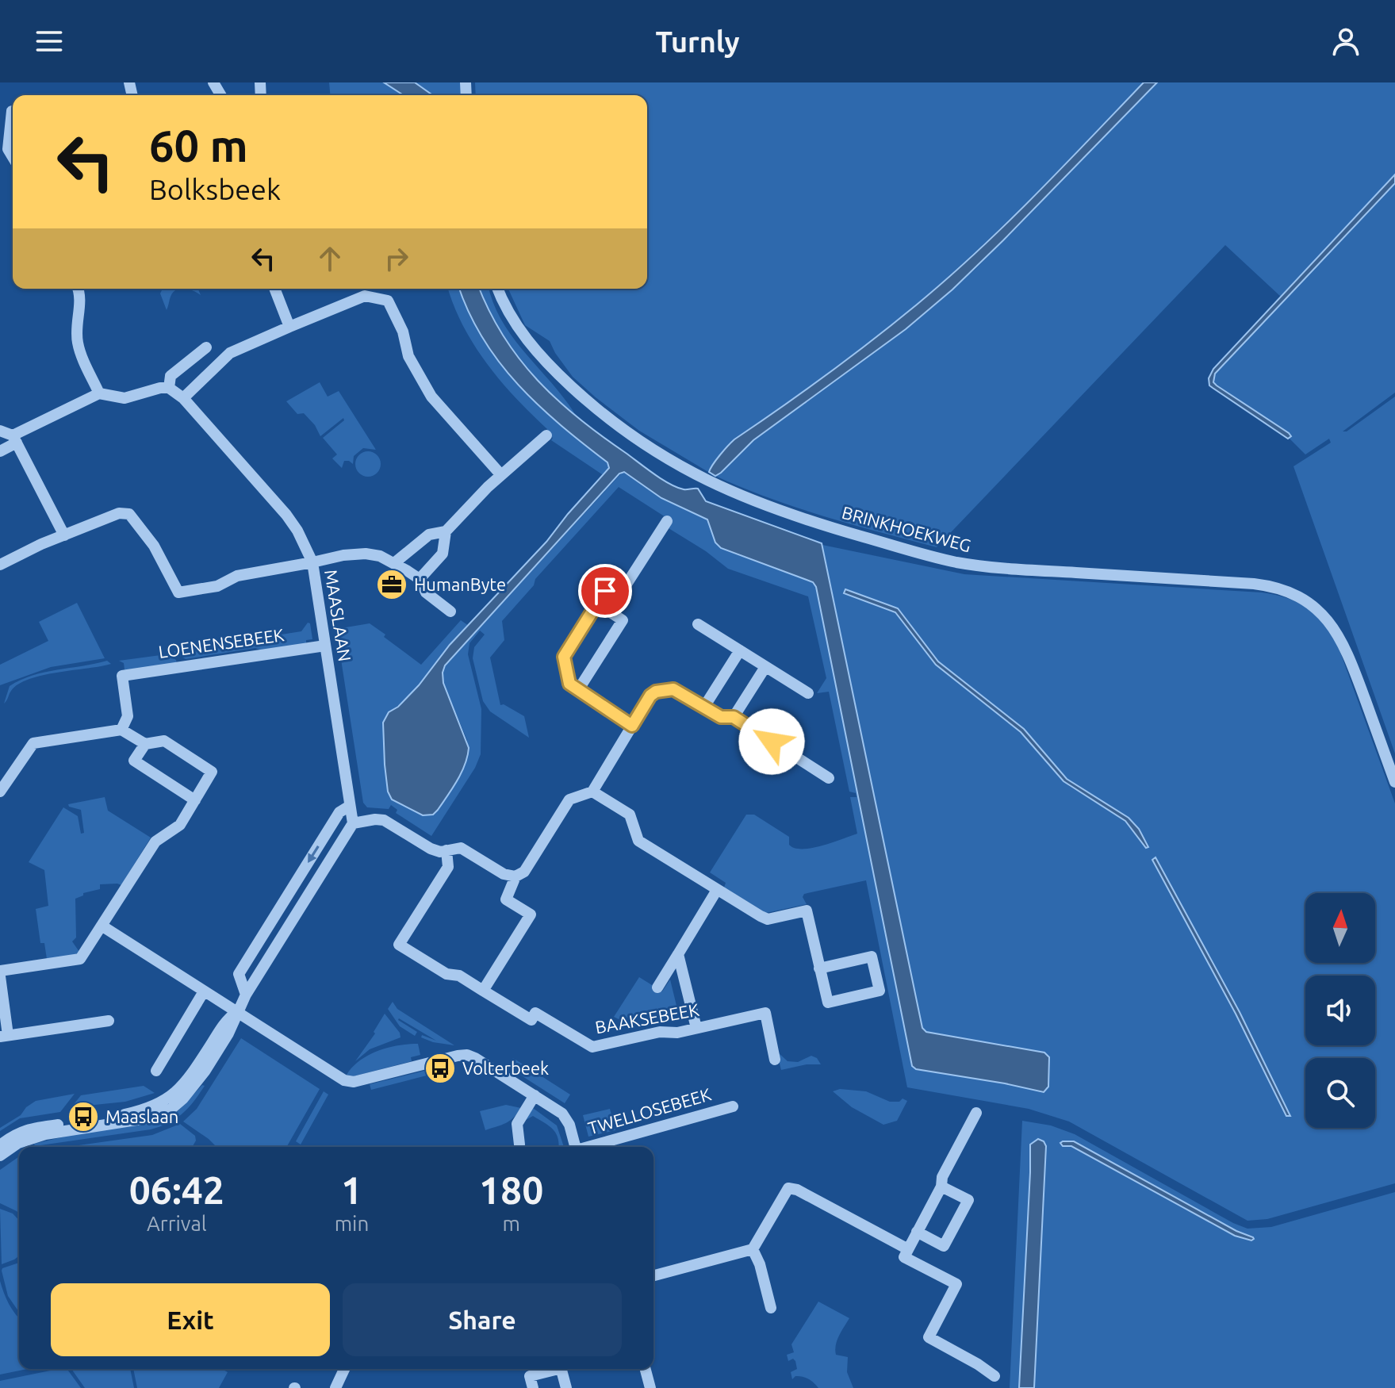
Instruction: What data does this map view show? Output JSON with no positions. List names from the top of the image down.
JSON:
{
  "streets": {
    "street": [
      "BRINKHOEKWEG",
      "MAASLAAN",
      "LOENENSEBEEK",
      "BAAKSEBEEK",
      "TWELLOSEBEEK"
    ]
  },
  "crossings": [
    ["MAASLAAN", "LOENENSEBEEK"]
  ],
  "places": {
    "office": ["HumanByte"],
    "bus stop": ["Volterbeek", "Maaslaan"]
  },
  "north": "top",
  "page": {
    "header": "Turnly",
    "turn": ["60 m", "Bolksbeek"],
    "eta": [
      "06:42",
      "Arrival",
      "1",
      "min",
      "180",
      "m"
    ],
    "buttons": ["Exit", "Share"]
  }
}
